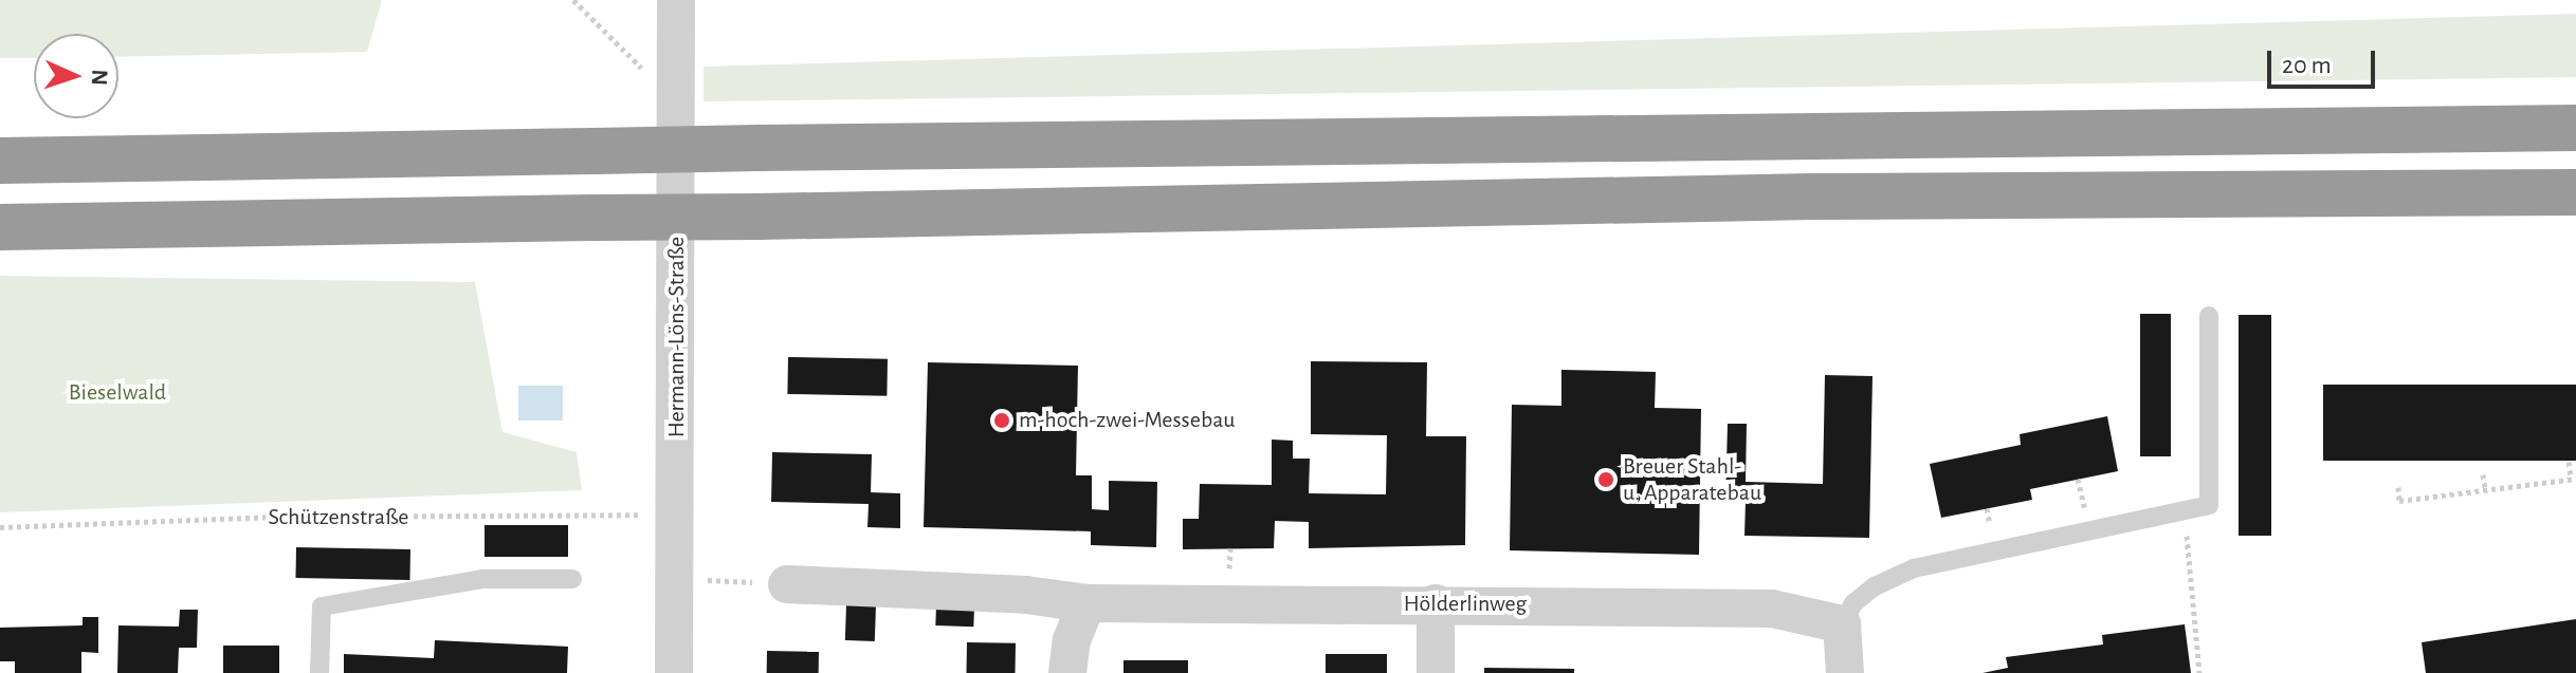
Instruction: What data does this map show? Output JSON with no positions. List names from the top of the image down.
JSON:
{
  "streets": {
    "street": ["Hermann-Löns-Straße", "Hölderlinweg"],
    "path": ["Schützenstraße"]
  },
  "crossings": [
    ["Hermann-Löns-Straße", "Schützenstraße"]
  ],
  "parks": ["Bieselwald"],
  "places": ["m-hoch-zwei-Messebau", "Breuer Stahl- u. Apparatebau"],
  "scale_bar": "20 m",
  "north": "right"
}
